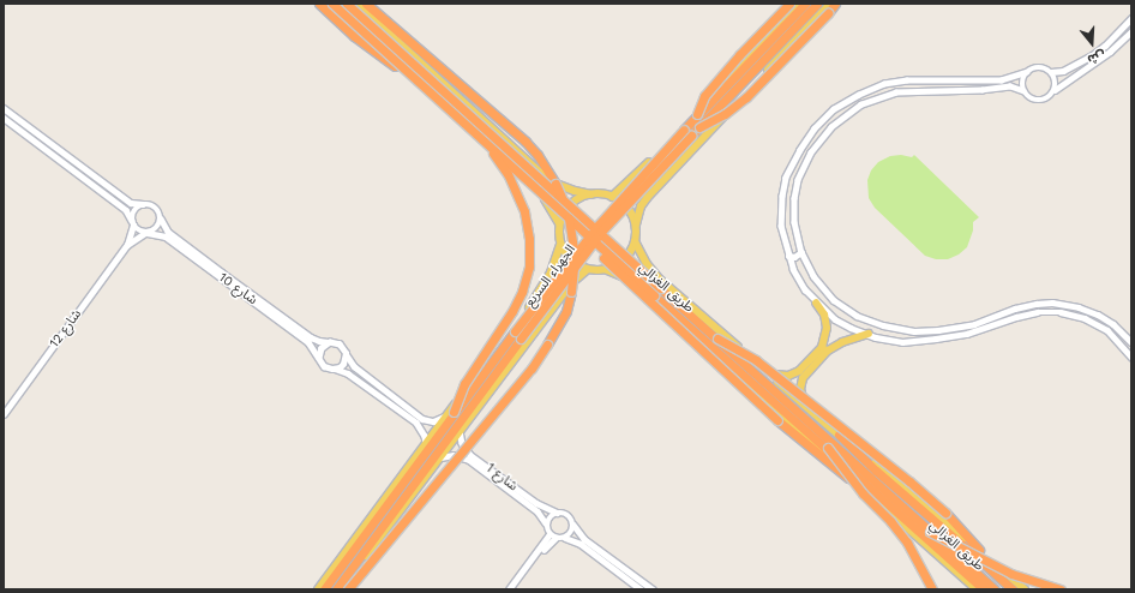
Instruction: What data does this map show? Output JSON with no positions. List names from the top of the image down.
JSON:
{
  "streets": {
    "highway": ["الجهراء السريع", "طريق الغزالي"],
    "street": ["شارع 10", "شارع 12", "شارع 1"]
  },
  "crossings": [
    ["الجهراء السريع", "طريق الغزالي"],
    ["الجهراء السريع", "شارع 1"],
    ["شارع 10", "شارع 12"]
  ],
  "north": "bottom"
}
